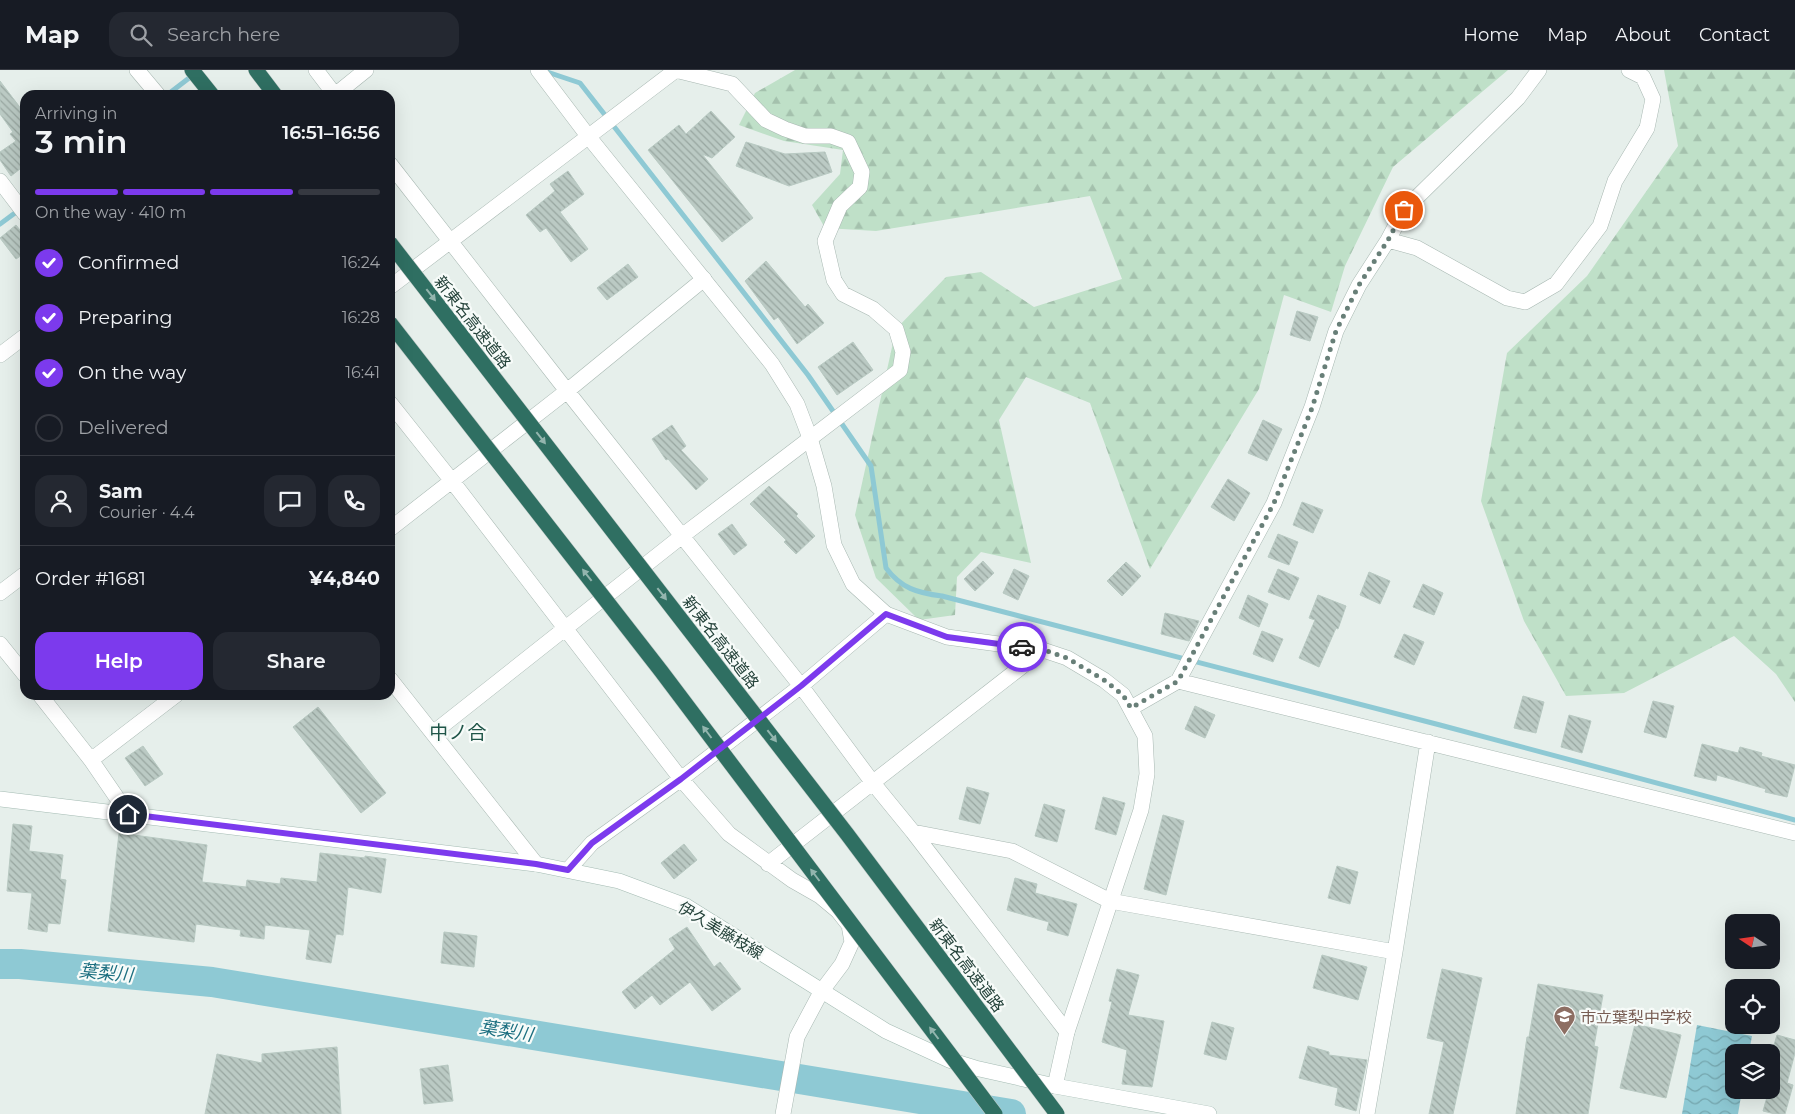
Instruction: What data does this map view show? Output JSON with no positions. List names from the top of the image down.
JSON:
{
  "streets": {
    "highway": ["新東名高速道路"],
    "street": ["伊久美藤枝線"]
  },
  "districts": ["中ノ合"],
  "water": ["葉梨川"],
  "places": {
    "school or university": ["市立葉梨中学校"]
  },
  "north": "left",
  "page": {
    "header": "Map",
    "search": "Search here",
    "nav": [
      "Home",
      "Map",
      "About",
      "Contact"
    ],
    "heading": ["3 min", "Arriving in", "16:51–16:56"],
    "panel": [
      "Sam",
      "Courier · 4.4",
      "Order #1681",
      "¥4,840"
    ],
    "bar": "On the way · 410 m",
    "list": [
      ["Confirmed", "16:24"],
      ["Preparing", "16:28"],
      ["On the way", "16:41"],
      "Delivered"
    ],
    "buttons": ["Help", "Share"]
  }
}
